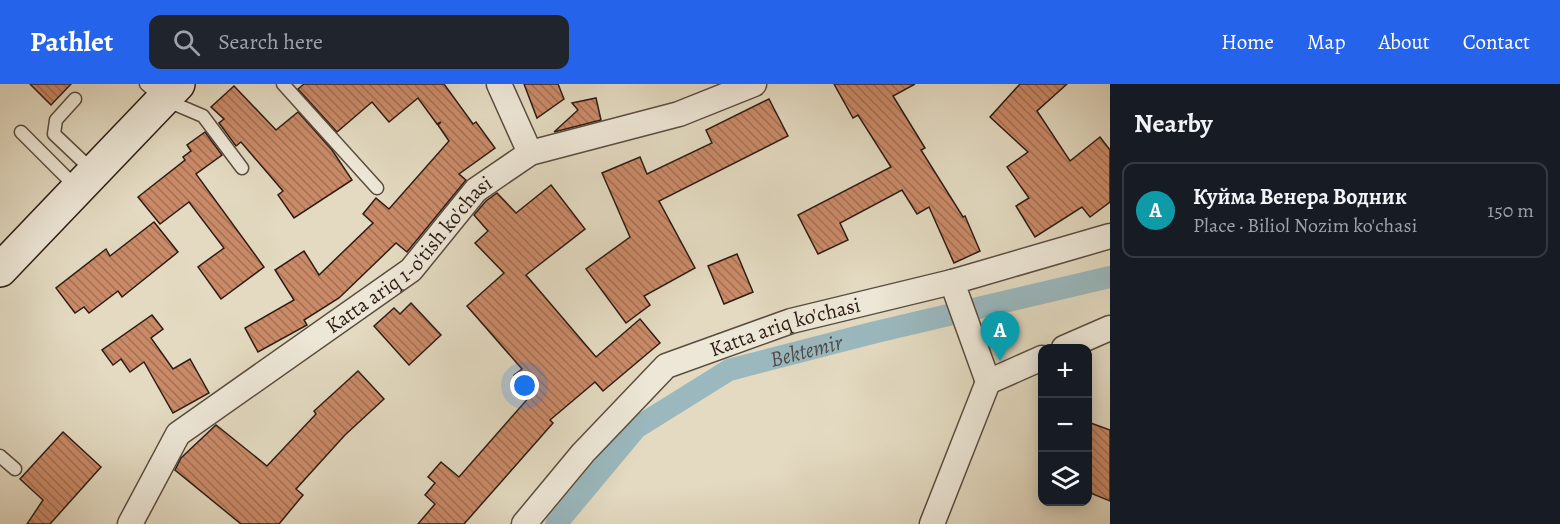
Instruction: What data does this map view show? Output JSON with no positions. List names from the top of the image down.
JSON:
{
  "streets": {
    "street": ["Katta ariq 1-o'tish ko'chasi", "Katta ariq ko'chasi"]
  },
  "water": ["Bektemir"],
  "page": {
    "header": "Pathlet",
    "search": "Search here",
    "nav": [
      "Home",
      "Map",
      "About",
      "Contact"
    ],
    "heading": "Nearby",
    "list": [
      {
        "mark": "A",
        "name": "Куйма Венера Водник",
        "note": "Place · Biliol Nozim ko'chasi",
        "value": "150 m"
      }
    ],
    "pins": "A",
    "map_buttons": ["+", "−"]
  }
}
